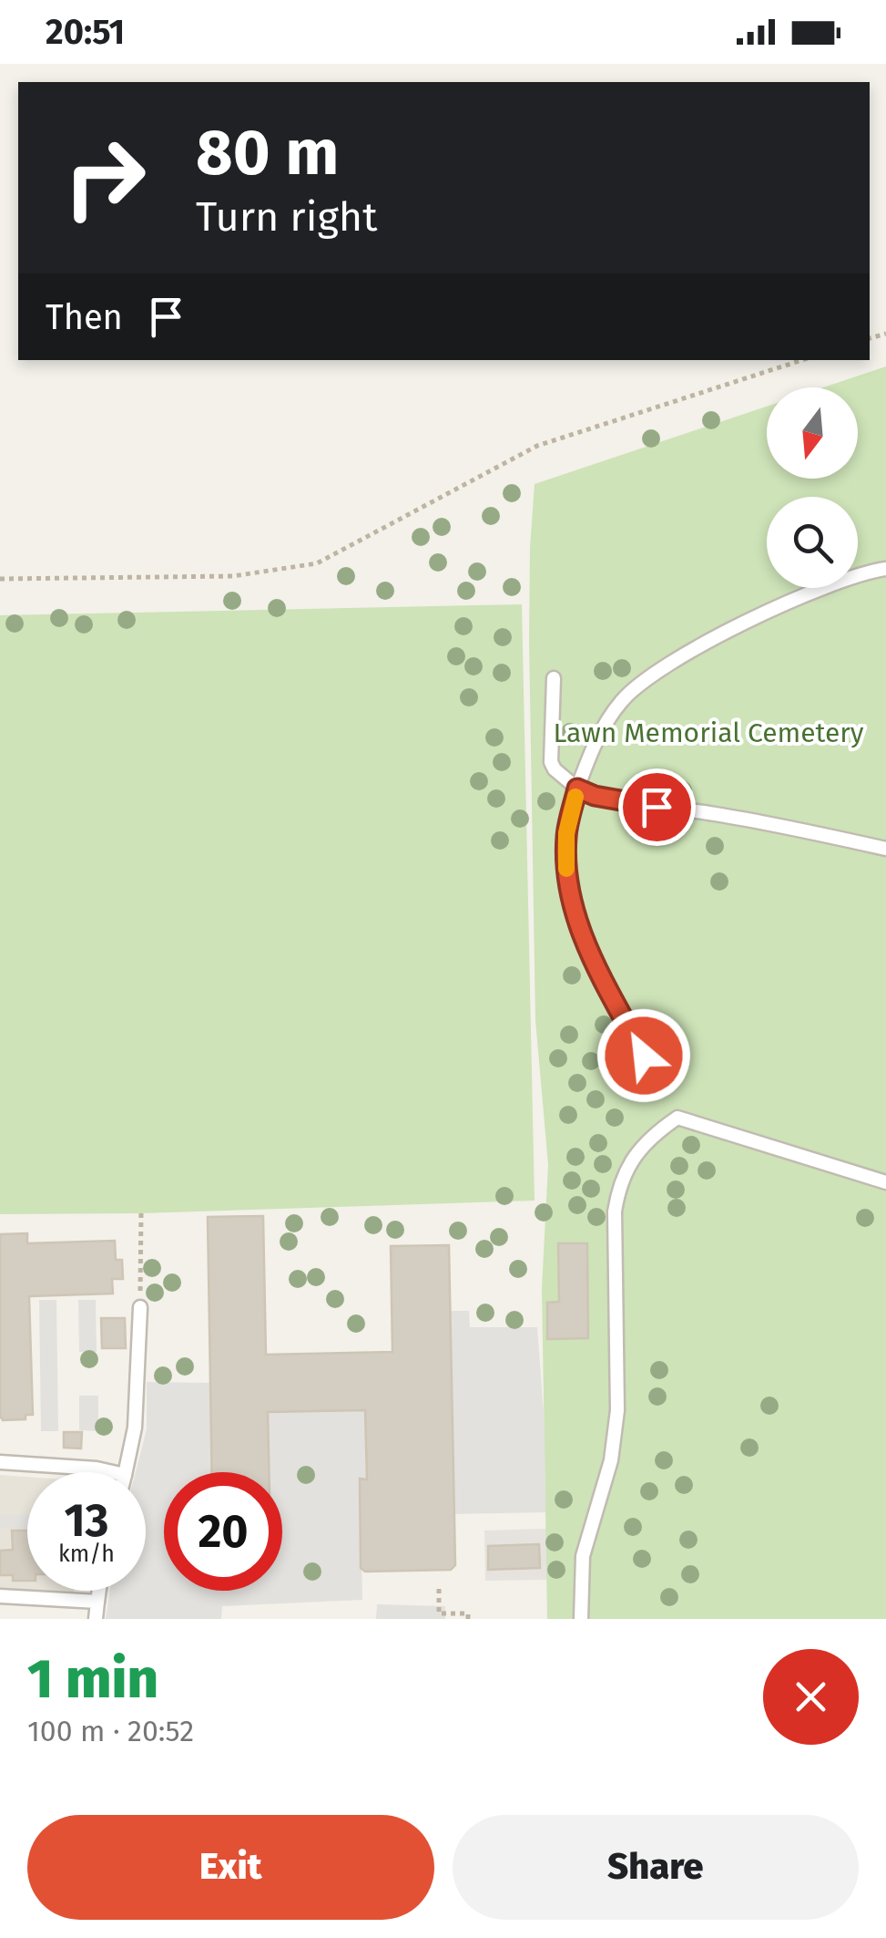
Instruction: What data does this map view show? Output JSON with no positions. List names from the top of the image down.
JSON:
{
  "parks": ["Lawn Memorial Cemetery"],
  "north": "bottom",
  "page": {
    "status": "20:51",
    "turn": ["80 m", "Turn right"],
    "then": "Then",
    "speed": "13 km/h",
    "limit": "20",
    "heading": ["1 min", "100 m · 20:52"],
    "buttons": ["Exit", "Share"]
  }
}
